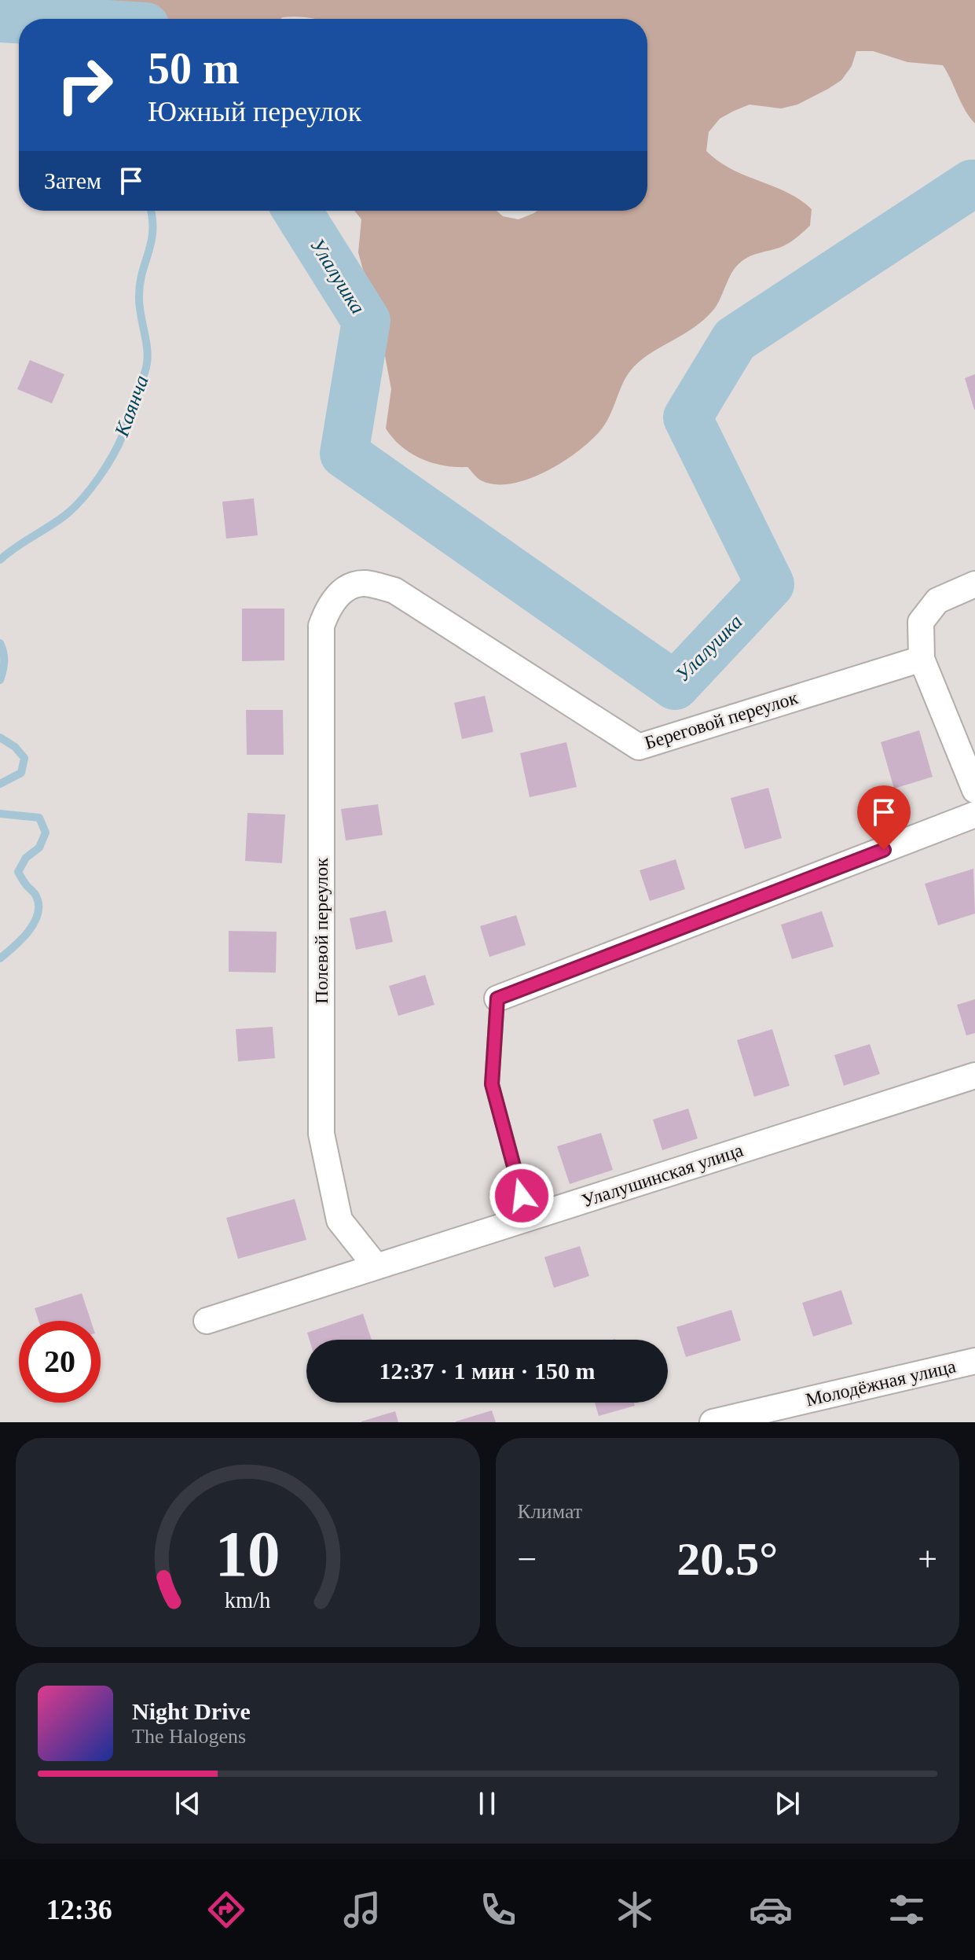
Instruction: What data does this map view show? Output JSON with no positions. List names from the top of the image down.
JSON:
{
  "streets": {
    "street": [
      "Береговой переулок",
      "Полевой переулок",
      "Улалушинская улица",
      "Молодёжная улица"
    ]
  },
  "crossings": [
    ["Береговой переулок", "Полевой переулок"],
    ["Полевой переулок", "Улалушинская улица"]
  ],
  "water": ["Улалушка", "Каянча"],
  "page": {
    "turn": ["50 m", "Южный переулок"],
    "then": "Затем",
    "limit": "20",
    "trip": "12:37 · 1 мин · 150 m",
    "tile": "Климат",
    "heat": ["−", "20.5°", "+"],
    "song": ["Night Drive", "The Halogens"],
    "tabs": "12:36",
    "gauge": ["10", "km/h"]
  }
}
